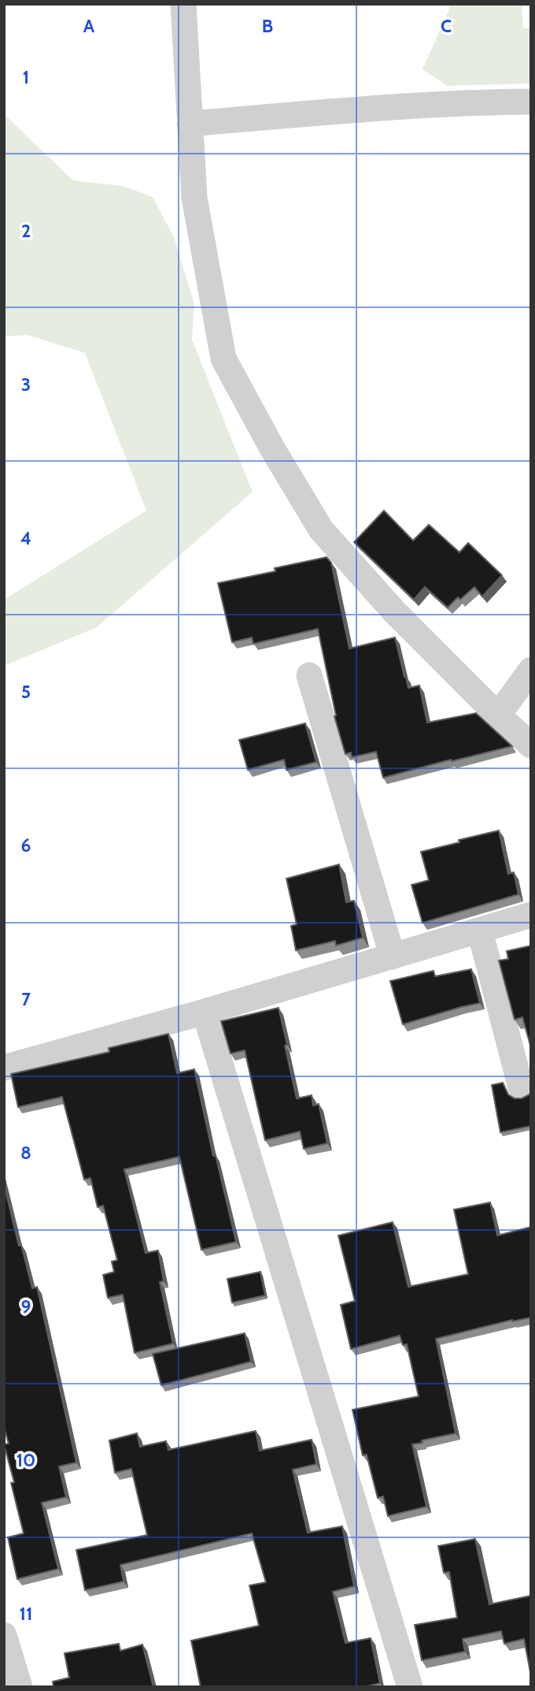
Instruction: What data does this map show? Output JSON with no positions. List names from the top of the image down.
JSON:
{
  "grid": {
    "columns": ["A", "B", "C"],
    "rows": [
      "1",
      "2",
      "3",
      "4",
      "5",
      "6",
      "7",
      "8",
      "9",
      "10",
      "11"
    ]
  }
}
